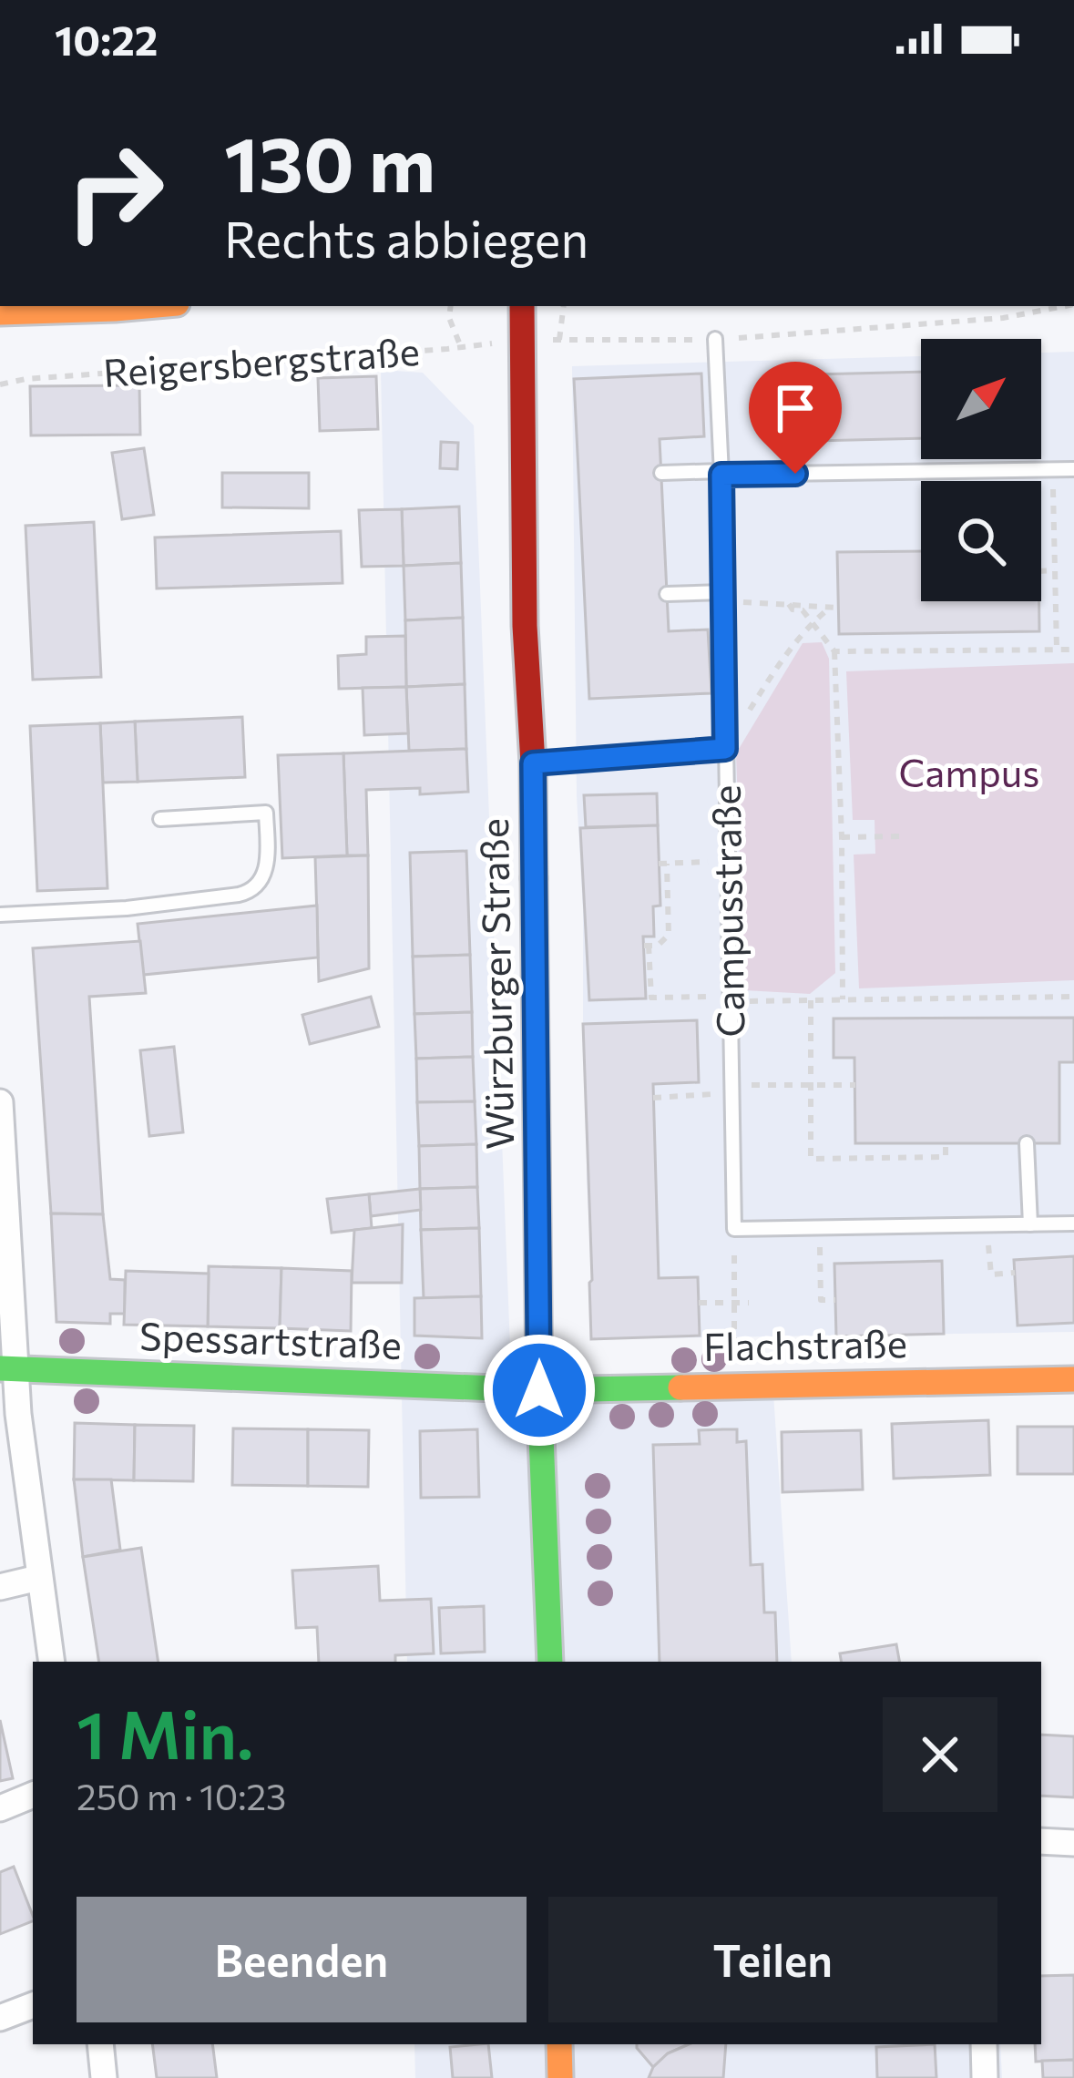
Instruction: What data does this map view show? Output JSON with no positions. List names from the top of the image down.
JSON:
{
  "streets": {
    "main road": ["Würzburger Straße", "Spessartstraße", "Flachstraße"],
    "lane": ["Campusstraße"],
    "path": ["Reigersbergstraße"]
  },
  "crossings": [
    ["Reigersbergstraße", "Campusstraße"],
    ["Reigersbergstraße", "Würzburger Straße"],
    ["Würzburger Straße", "Spessartstraße"],
    ["Würzburger Straße", "Flachstraße"],
    ["Spessartstraße", "Flachstraße"]
  ],
  "parks": ["Campus"],
  "north": "top right",
  "page": {
    "status": "10:22",
    "turn": ["130 m", "Rechts abbiegen"],
    "heading": ["1 Min.", "250 m · 10:23"],
    "buttons": ["Beenden", "Teilen"]
  }
}
